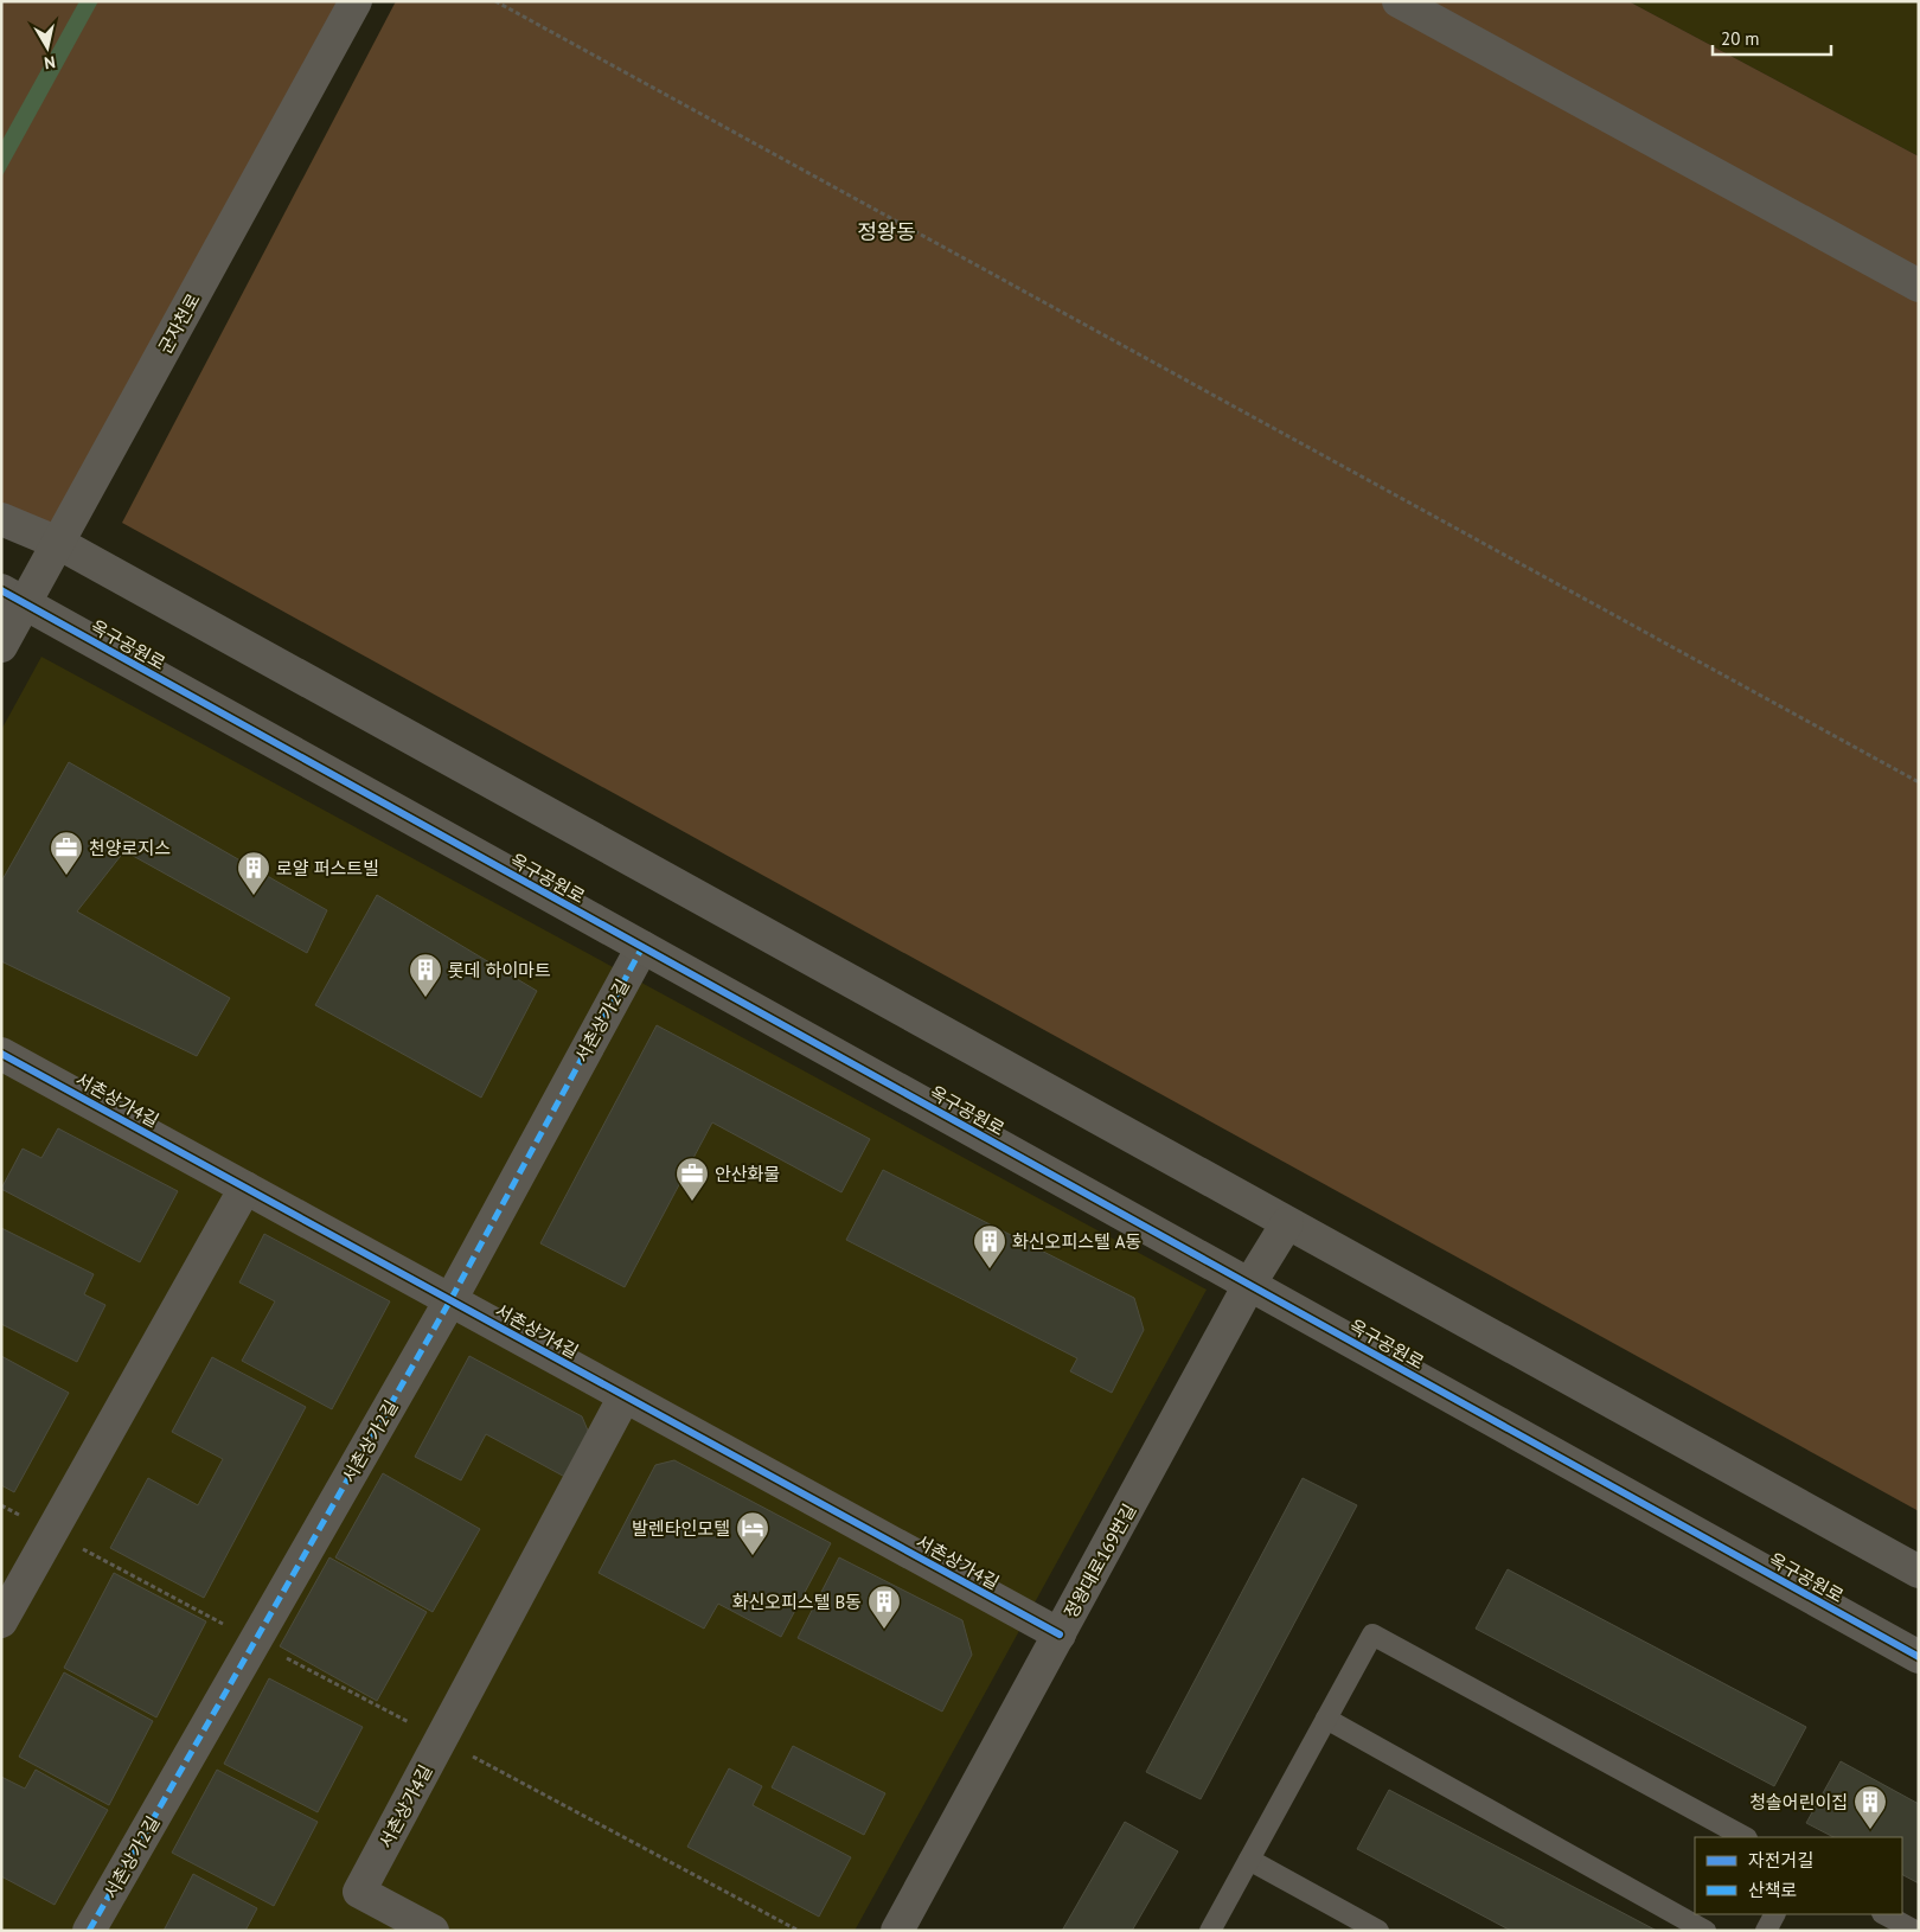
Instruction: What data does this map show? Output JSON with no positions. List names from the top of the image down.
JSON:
{
  "streets": {
    "street": [
      "군자천로",
      "옥구공원로",
      "서촌상가2길",
      "서촌상가4길",
      "정왕대로169번길"
    ]
  },
  "crossings": [
    ["군자천로", "옥구공원로"],
    ["옥구공원로", "서촌상가2길"],
    ["옥구공원로", "정왕대로169번길"],
    ["서촌상가2길", "서촌상가4길"],
    ["서촌상가4길", "정왕대로169번길"]
  ],
  "districts": ["정왕동"],
  "places": {
    "office": ["천양로지스", "안산화물"],
    "building": [
      "로얄 퍼스트빌",
      "롯데 하이마트",
      "화신오피스텔 A동",
      "화신오피스텔 B동",
      "청솔어린이집"
    ],
    "hotel": ["발렌타인모텔"]
  },
  "legend": ["자전거길", "산책로"],
  "scale_bar": "20 m",
  "north": "bottom"
}
